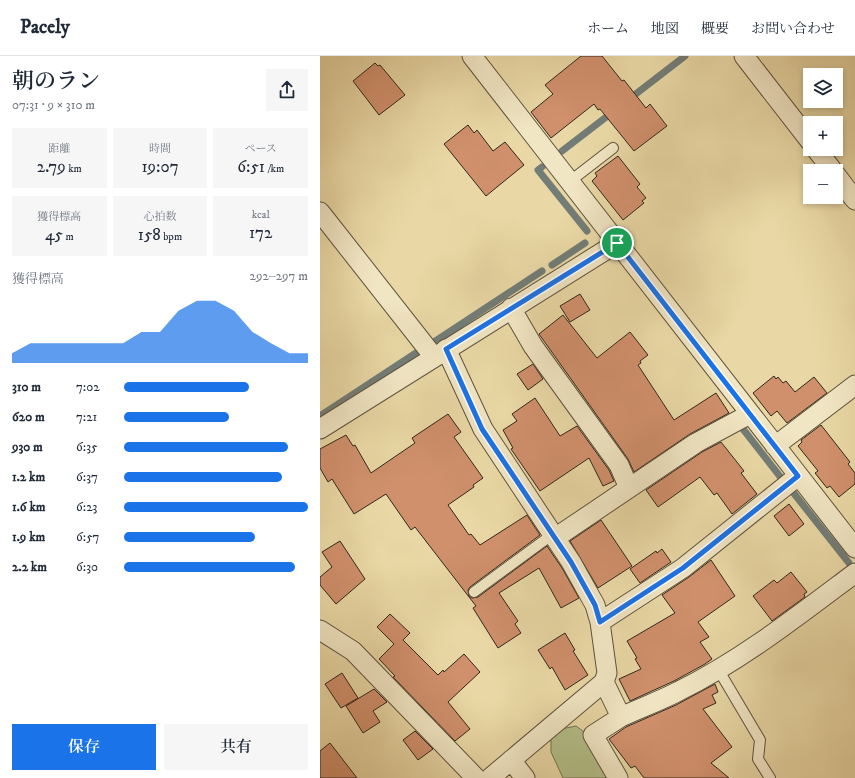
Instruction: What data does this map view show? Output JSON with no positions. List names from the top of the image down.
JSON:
{
  "page": {
    "header": "Pacely",
    "nav": [
      "ホーム",
      "地図",
      "概要",
      "お問い合わせ"
    ],
    "heading": ["朝のラン", "07:31 · 9 × 310 m"],
    "map_buttons": ["+", "−"],
    "stats": [
      ["距離", "2.79 km"],
      ["時間", "19:07"],
      ["ペース", "6:51 /km"],
      ["獲得標高", "45 m"],
      ["心拍数", "158 bpm"],
      ["kcal", "172"]
    ],
    "chart": ["獲得標高", "292–297 m"],
    "list": [
      {
        "name": "310 m",
        "note": "7:02"
      },
      {
        "name": "620 m",
        "note": "7:21"
      },
      {
        "name": "930 m",
        "note": "6:35"
      },
      {
        "name": "1.2 km",
        "note": "6:37"
      },
      {
        "name": "1.6 km",
        "note": "6:23"
      },
      {
        "name": "1.9 km",
        "note": "6:57"
      },
      {
        "name": "2.2 km",
        "note": "6:30"
      }
    ],
    "buttons": ["保存", "共有"]
  }
}
